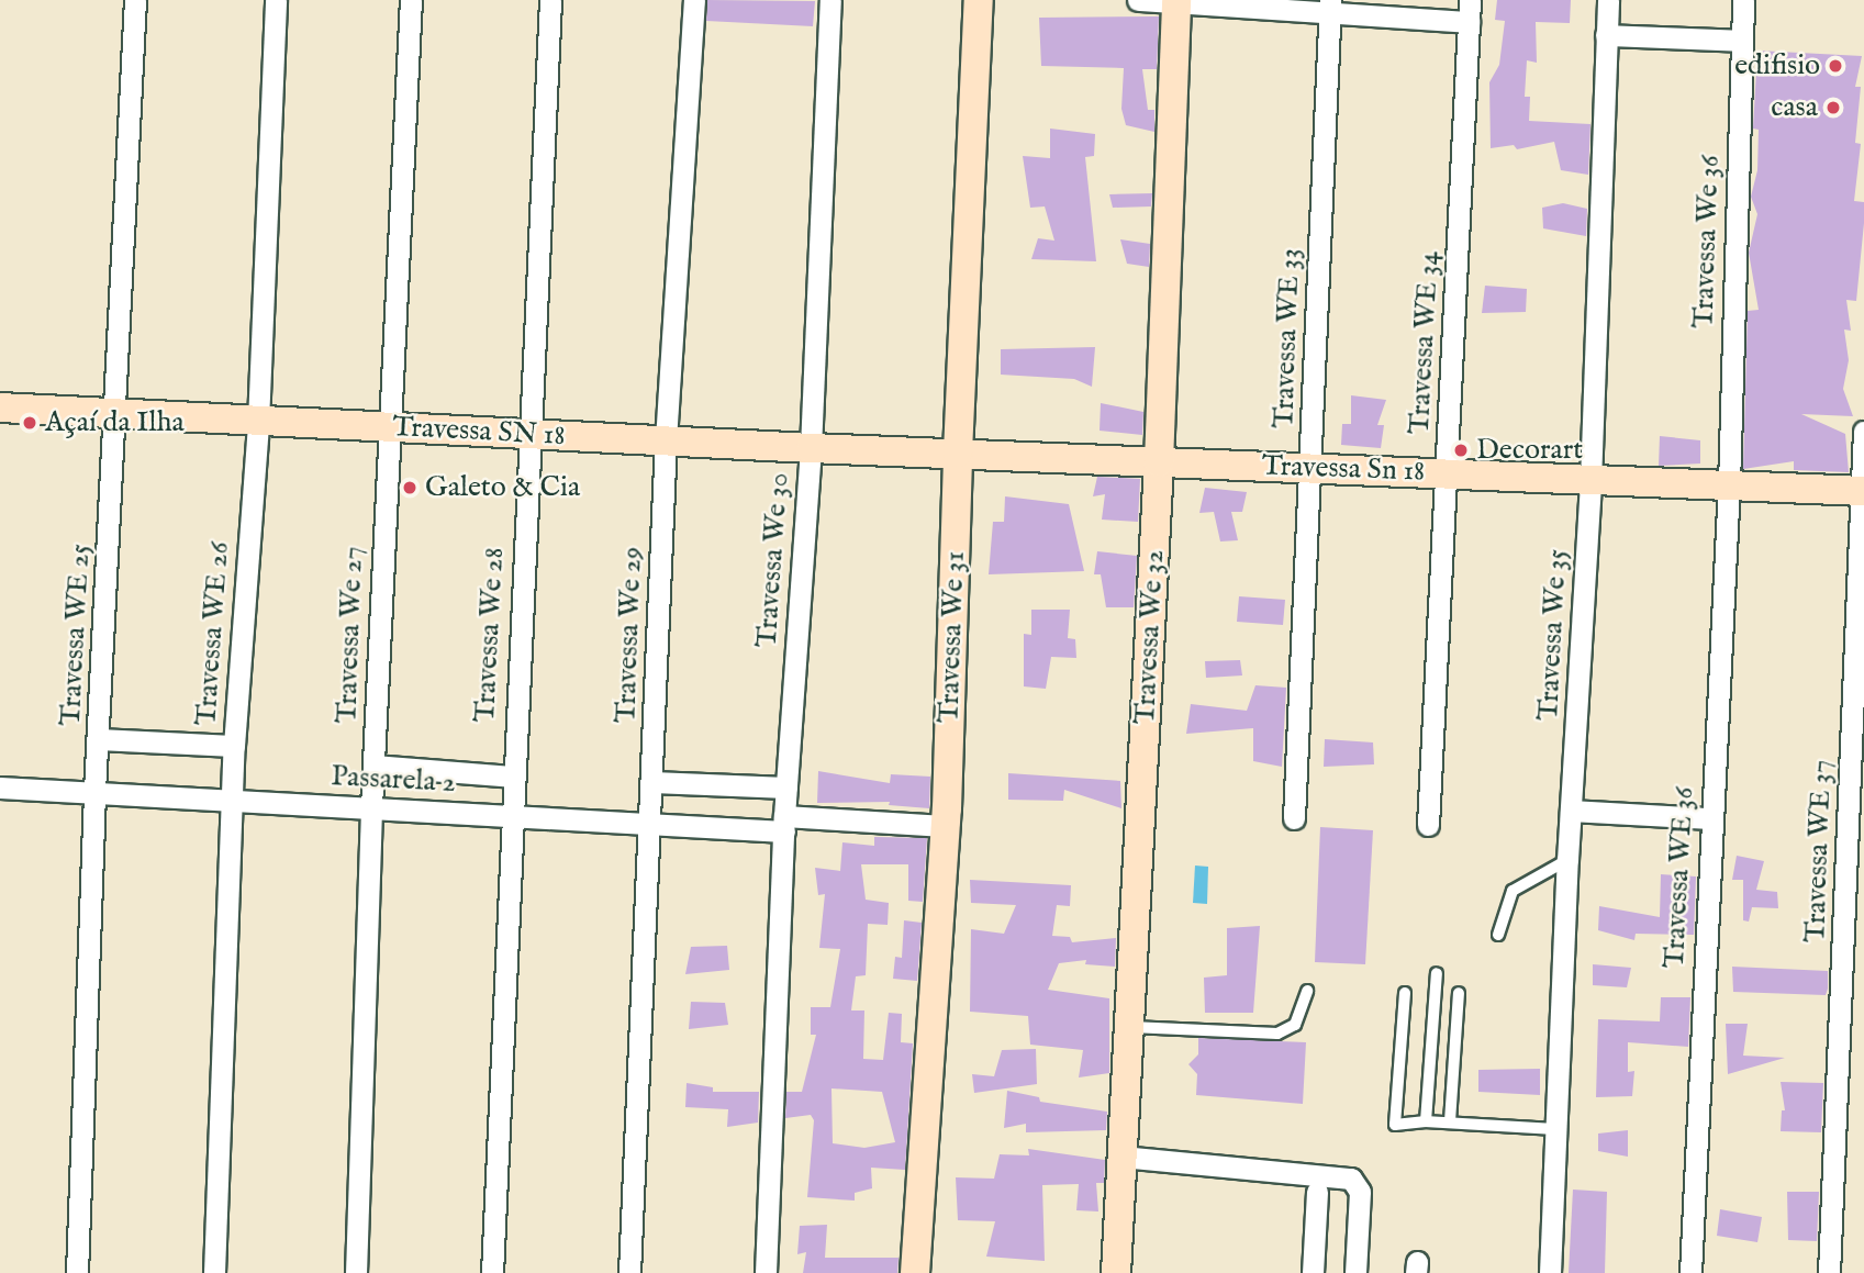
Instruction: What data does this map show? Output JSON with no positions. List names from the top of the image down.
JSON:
{
  "streets": {
    "street": [
      "Travessa We 36",
      "Travessa WE 33",
      "Travessa WE 34",
      "Travessa SN 18",
      "Travessa Sn 18",
      "Travessa We 30",
      "Travessa WE 26",
      "Travessa WE 25",
      "Travessa We 27",
      "Travessa We 28",
      "Travessa We 29",
      "Travessa We 35",
      "Travessa We 31",
      "Travessa We 32",
      "Passarela 2",
      "Travessa WE 37",
      "Travessa WE 36"
    ]
  },
  "crossings": [
    ["Travessa We 36", "Travessa Sn 18"],
    ["Travessa We 36", "Travessa WE 36"],
    ["Travessa WE 33", "Travessa Sn 18"],
    ["Travessa WE 34", "Travessa Sn 18"],
    ["Travessa SN 18", "Travessa Sn 18"],
    ["Travessa SN 18", "Travessa We 30"],
    ["Travessa SN 18", "Travessa WE 26"],
    ["Travessa SN 18", "Travessa WE 25"],
    ["Travessa SN 18", "Travessa We 27"],
    ["Travessa SN 18", "Travessa We 28"],
    ["Travessa SN 18", "Travessa We 29"],
    ["Travessa SN 18", "Travessa We 31"],
    ["Travessa Sn 18", "Travessa We 35"],
    ["Travessa Sn 18", "Travessa We 31"],
    ["Travessa Sn 18", "Travessa We 32"],
    ["Travessa Sn 18", "Travessa WE 37"],
    ["Travessa Sn 18", "Travessa WE 36"],
    ["Travessa We 30", "Passarela 2"],
    ["Travessa WE 26", "Passarela 2"],
    ["Travessa WE 25", "Passarela 2"],
    ["Travessa We 27", "Passarela 2"],
    ["Travessa We 28", "Passarela 2"],
    ["Travessa We 29", "Passarela 2"],
    ["Travessa We 31", "Passarela 2"]
  ],
  "places": [
    "edifisio",
    "casa",
    "Açaí da Ilha",
    "Decorart",
    "Galeto & Cia"
  ]
}
